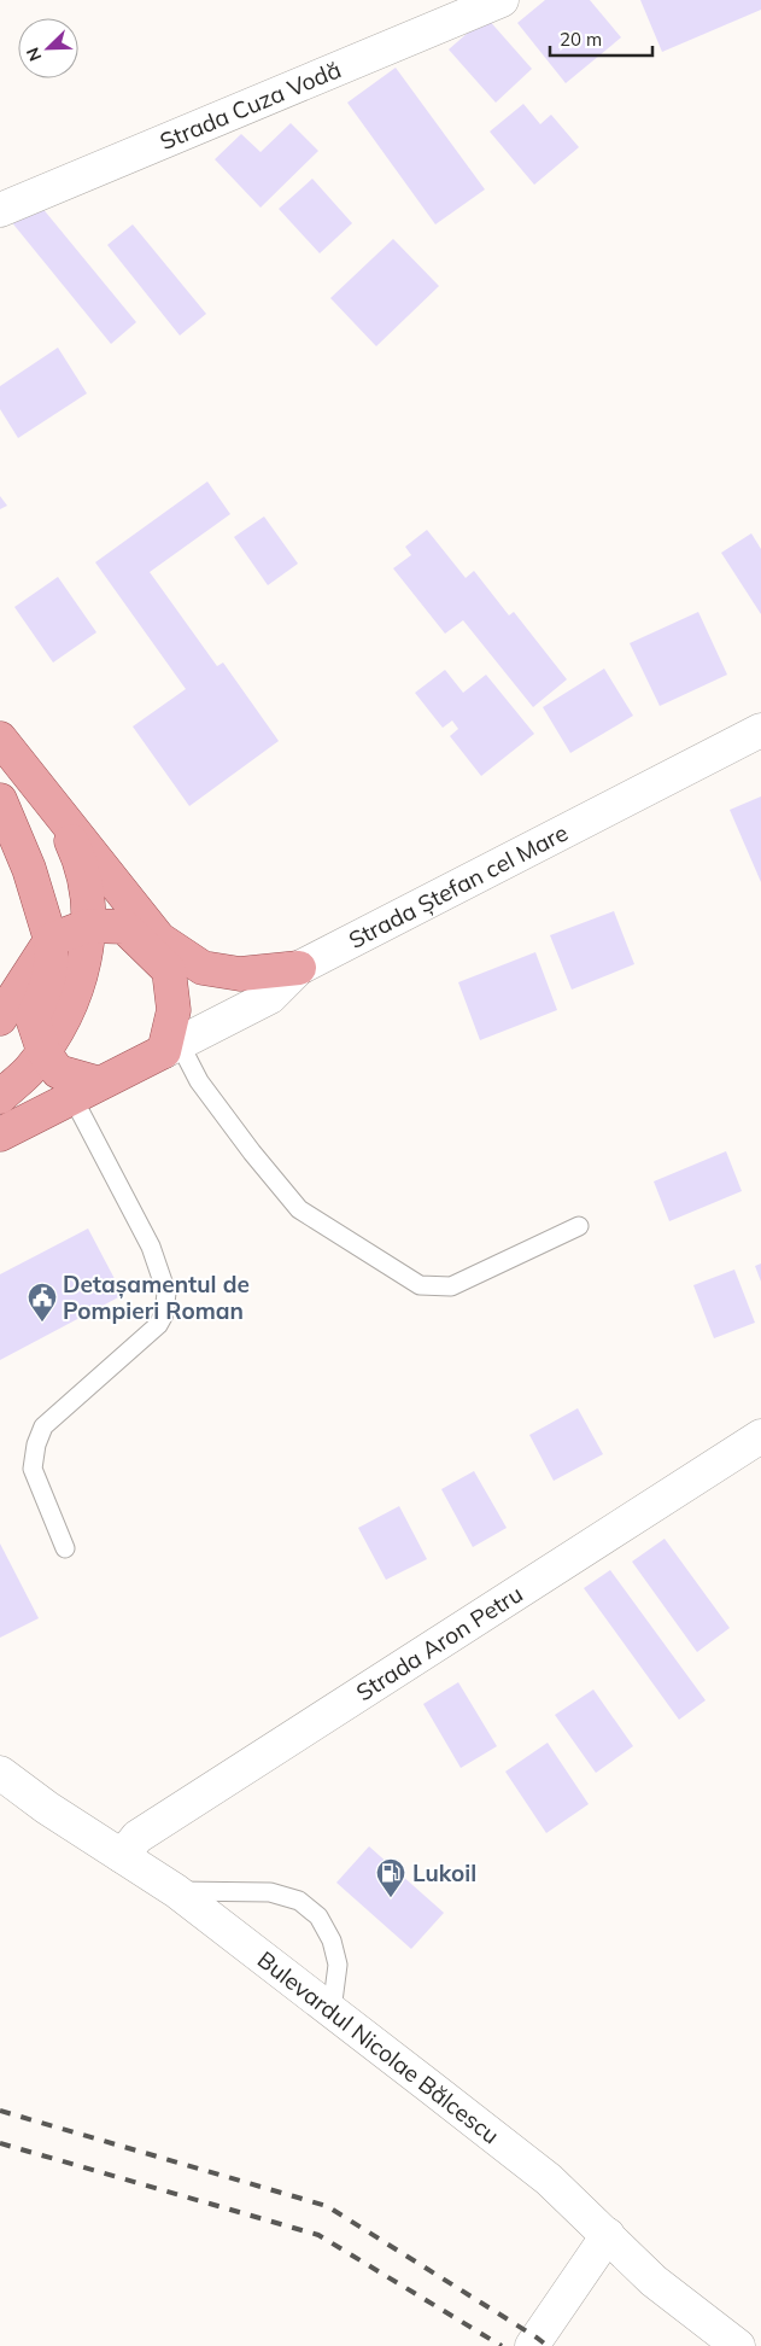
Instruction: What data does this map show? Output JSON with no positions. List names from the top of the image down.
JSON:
{
  "streets": {
    "street": [
      "Strada Cuza Vodă",
      "Strada Ștefan cel Mare",
      "Strada Aron Petru",
      "Bulevardul Nicolae Bălcescu"
    ]
  },
  "crossings": [
    ["Strada Aron Petru", "Bulevardul Nicolae Bălcescu"]
  ],
  "places": {
    "public building": ["Detașamentul de Pompieri Roman"],
    "fuel station": ["Lukoil"]
  },
  "scale_bar": "20 m",
  "north": "bottom left"
}
